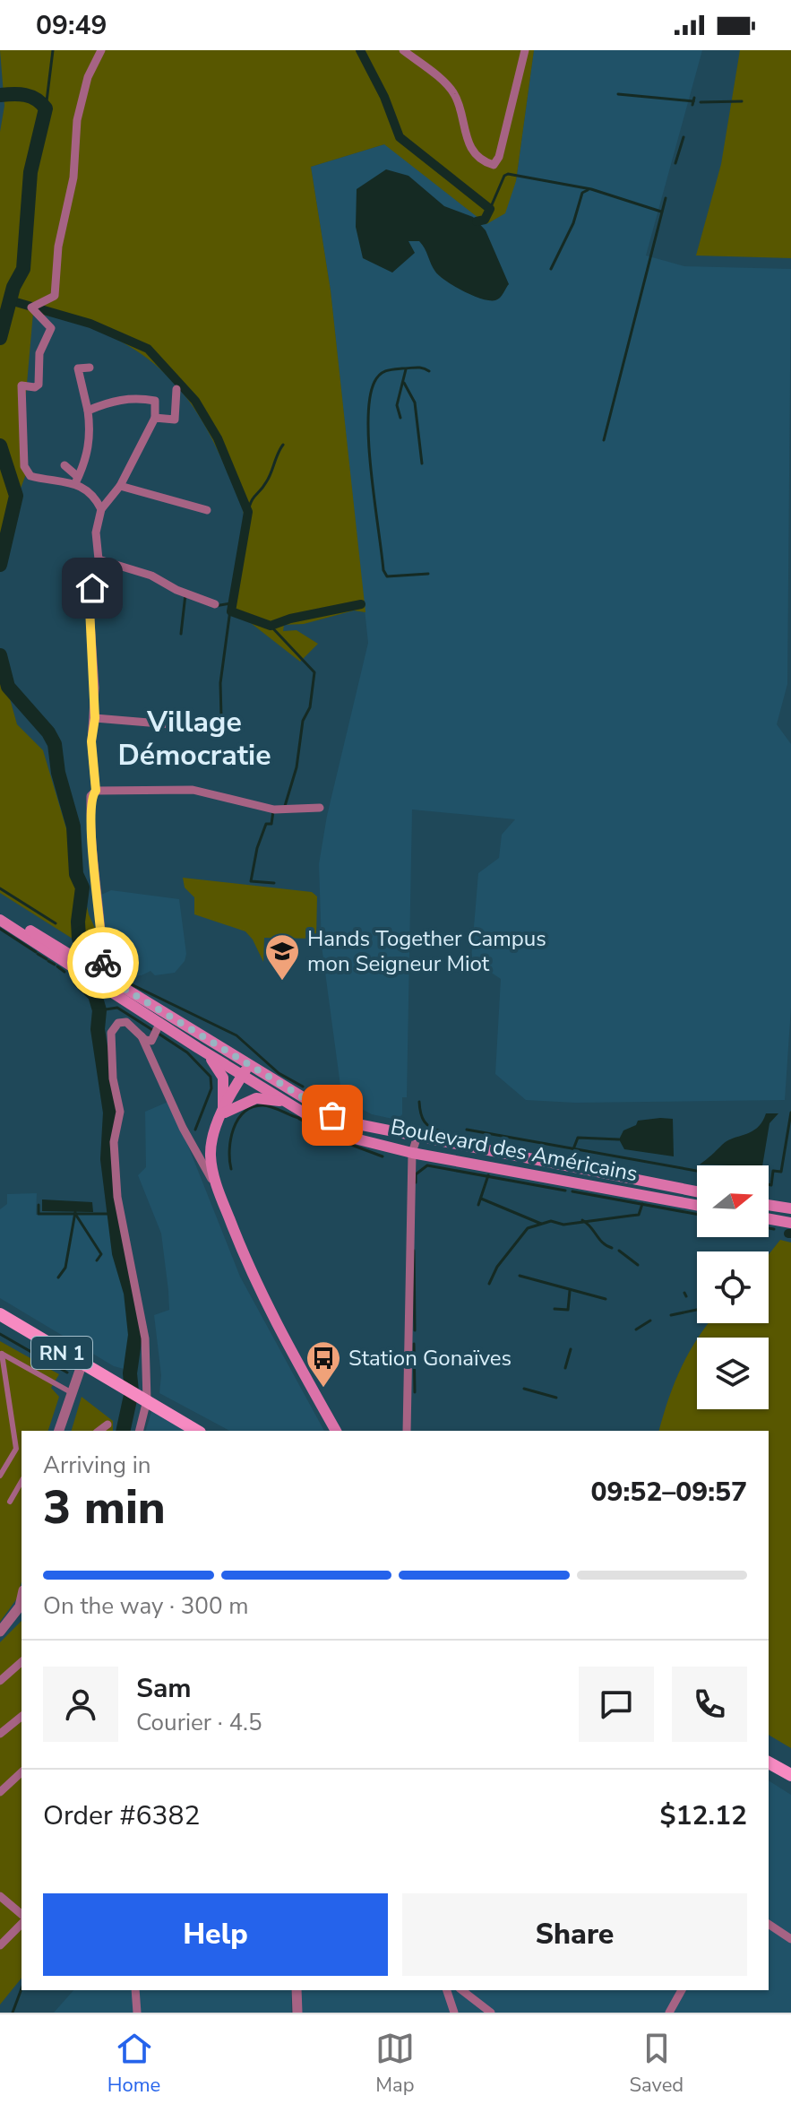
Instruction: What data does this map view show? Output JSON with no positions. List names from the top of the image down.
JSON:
{
  "streets": {
    "main road": ["Boulevard des Américains", "RN 1"]
  },
  "districts": ["Village Démocratie"],
  "places": {
    "school or university": ["Hands Together Campus mon Seigneur Miot"],
    "bus stop": ["Station Gonaïves"]
  },
  "north": "right",
  "page": {
    "status": "09:49",
    "heading": ["3 min", "Arriving in", "09:52–09:57"],
    "panel": [
      "Sam",
      "Courier · 4.5",
      "Order #6382",
      "$12.12"
    ],
    "bar": "On the way · 300 m",
    "buttons": ["Help", "Share"],
    "tabs": ["Home", "Map", "Saved"]
  }
}
